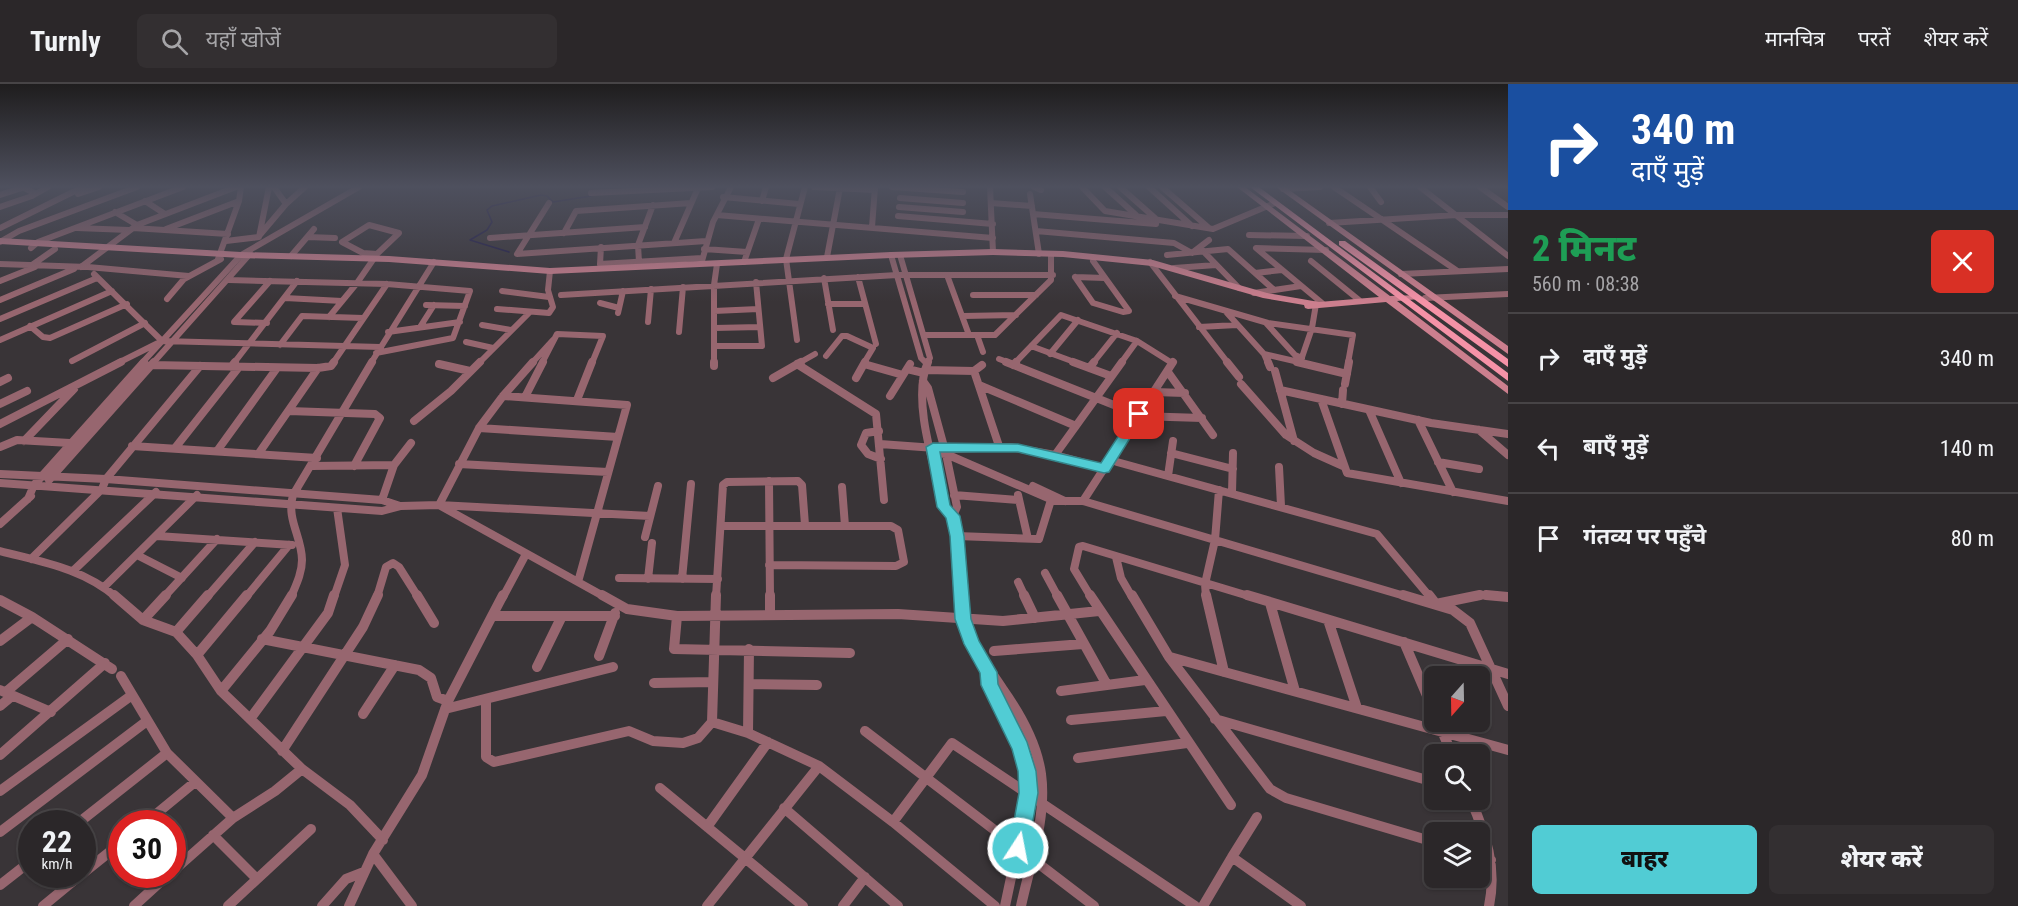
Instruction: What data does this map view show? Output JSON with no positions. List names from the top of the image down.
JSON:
{
  "north": "bottom",
  "page": {
    "header": "Turnly",
    "search": "यहाँ खोजें",
    "nav": ["मानचित्र", "परतें", "शेयर करें"],
    "turn": ["340 m", "दाएँ मुड़ें"],
    "heading": ["2 मिनट", "560 m · 08:38"],
    "list": [
      {
        "name": "दाएँ मुड़ें",
        "value": "340 m"
      },
      {
        "name": "बाएँ मुड़ें",
        "value": "140 m"
      },
      {
        "name": "गंतव्य पर पहुँचे",
        "value": "80 m"
      }
    ],
    "speed": "22 km/h",
    "limit": "30",
    "buttons": ["बाहर", "शेयर करें"]
  }
}
